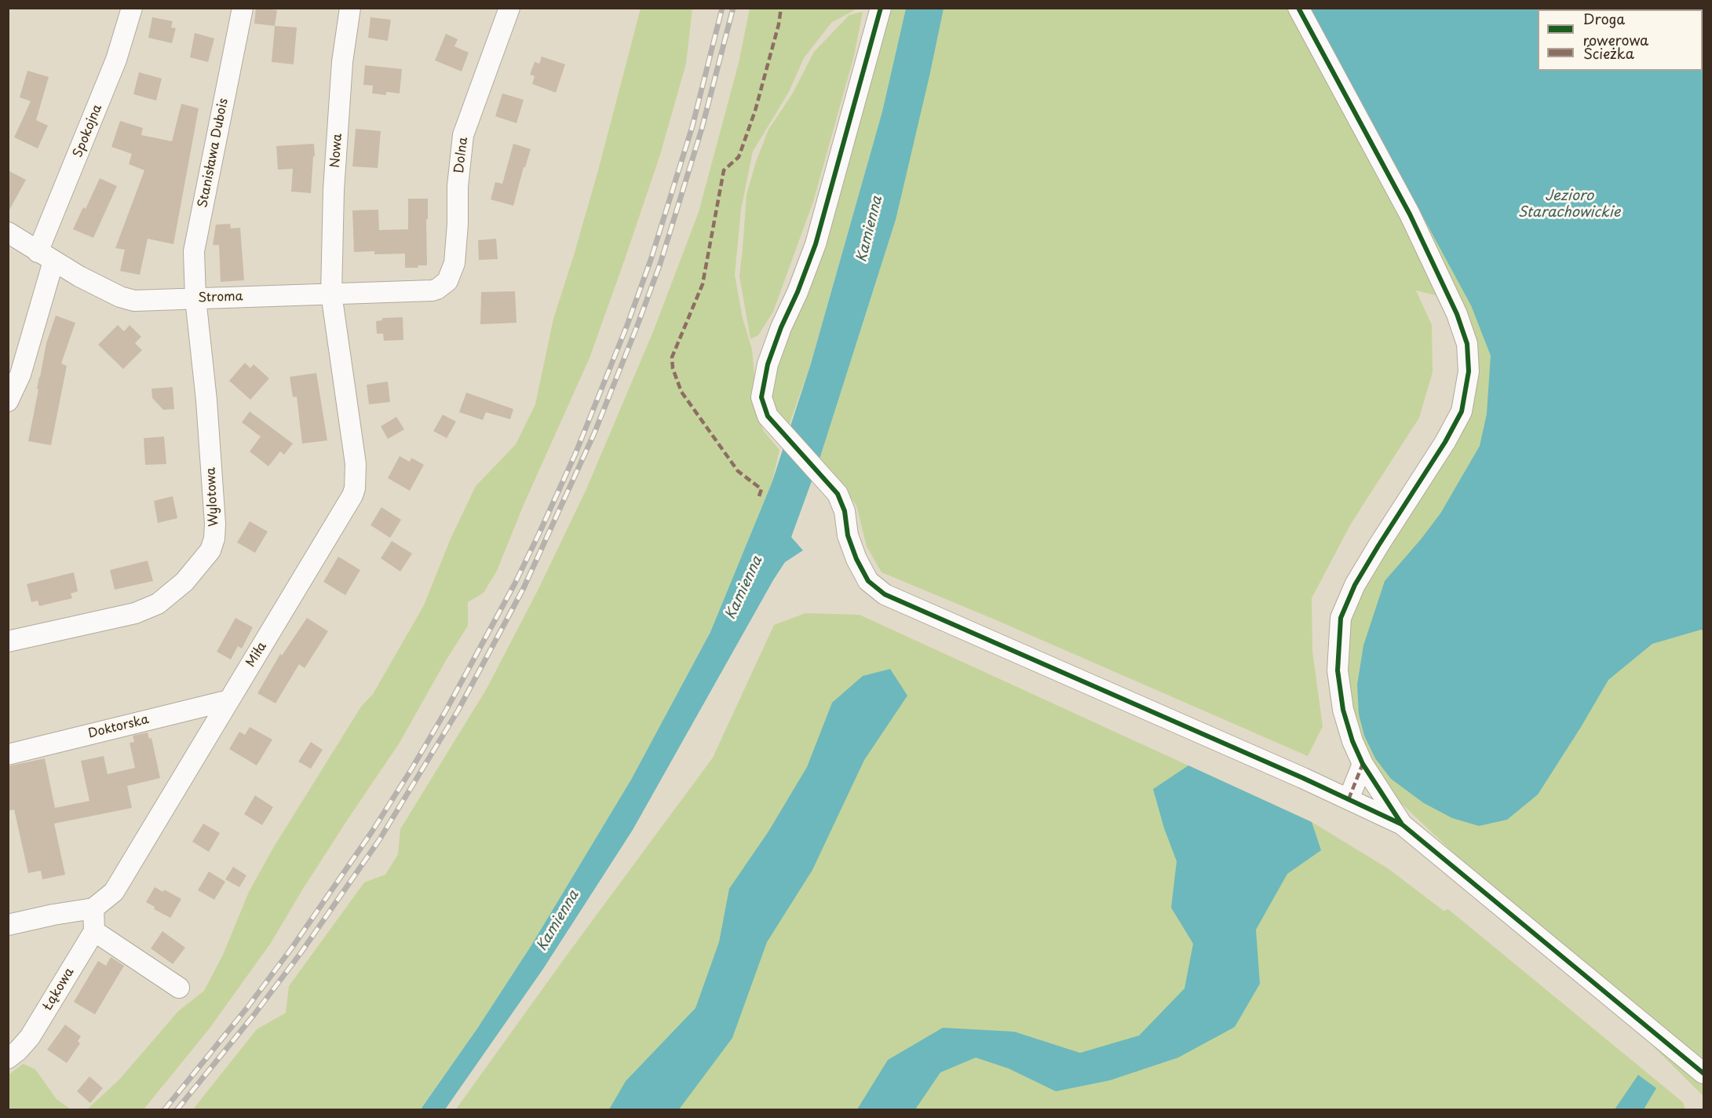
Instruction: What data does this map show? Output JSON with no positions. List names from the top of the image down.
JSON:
{
  "streets": {
    "street": [
      "Spokojna",
      "Nowa",
      "Stanisława Dubois",
      "Dolna",
      "Stroma",
      "Wylotowa",
      "Miła",
      "Doktorska",
      "Łąkowa"
    ]
  },
  "crossings": [
    ["Spokojna", "Stroma"],
    ["Nowa", "Stroma"],
    ["Nowa", "Miła"],
    ["Stanisława Dubois", "Stroma"],
    ["Stanisława Dubois", "Wylotowa"],
    ["Dolna", "Stroma"],
    ["Stroma", "Wylotowa"],
    ["Stroma", "Miła"],
    ["Miła", "Doktorska"]
  ],
  "water": ["Jezioro Starachowickie", "Kamienna"],
  "legend": ["Droga rowerowa", "Ścieżka"]
}
